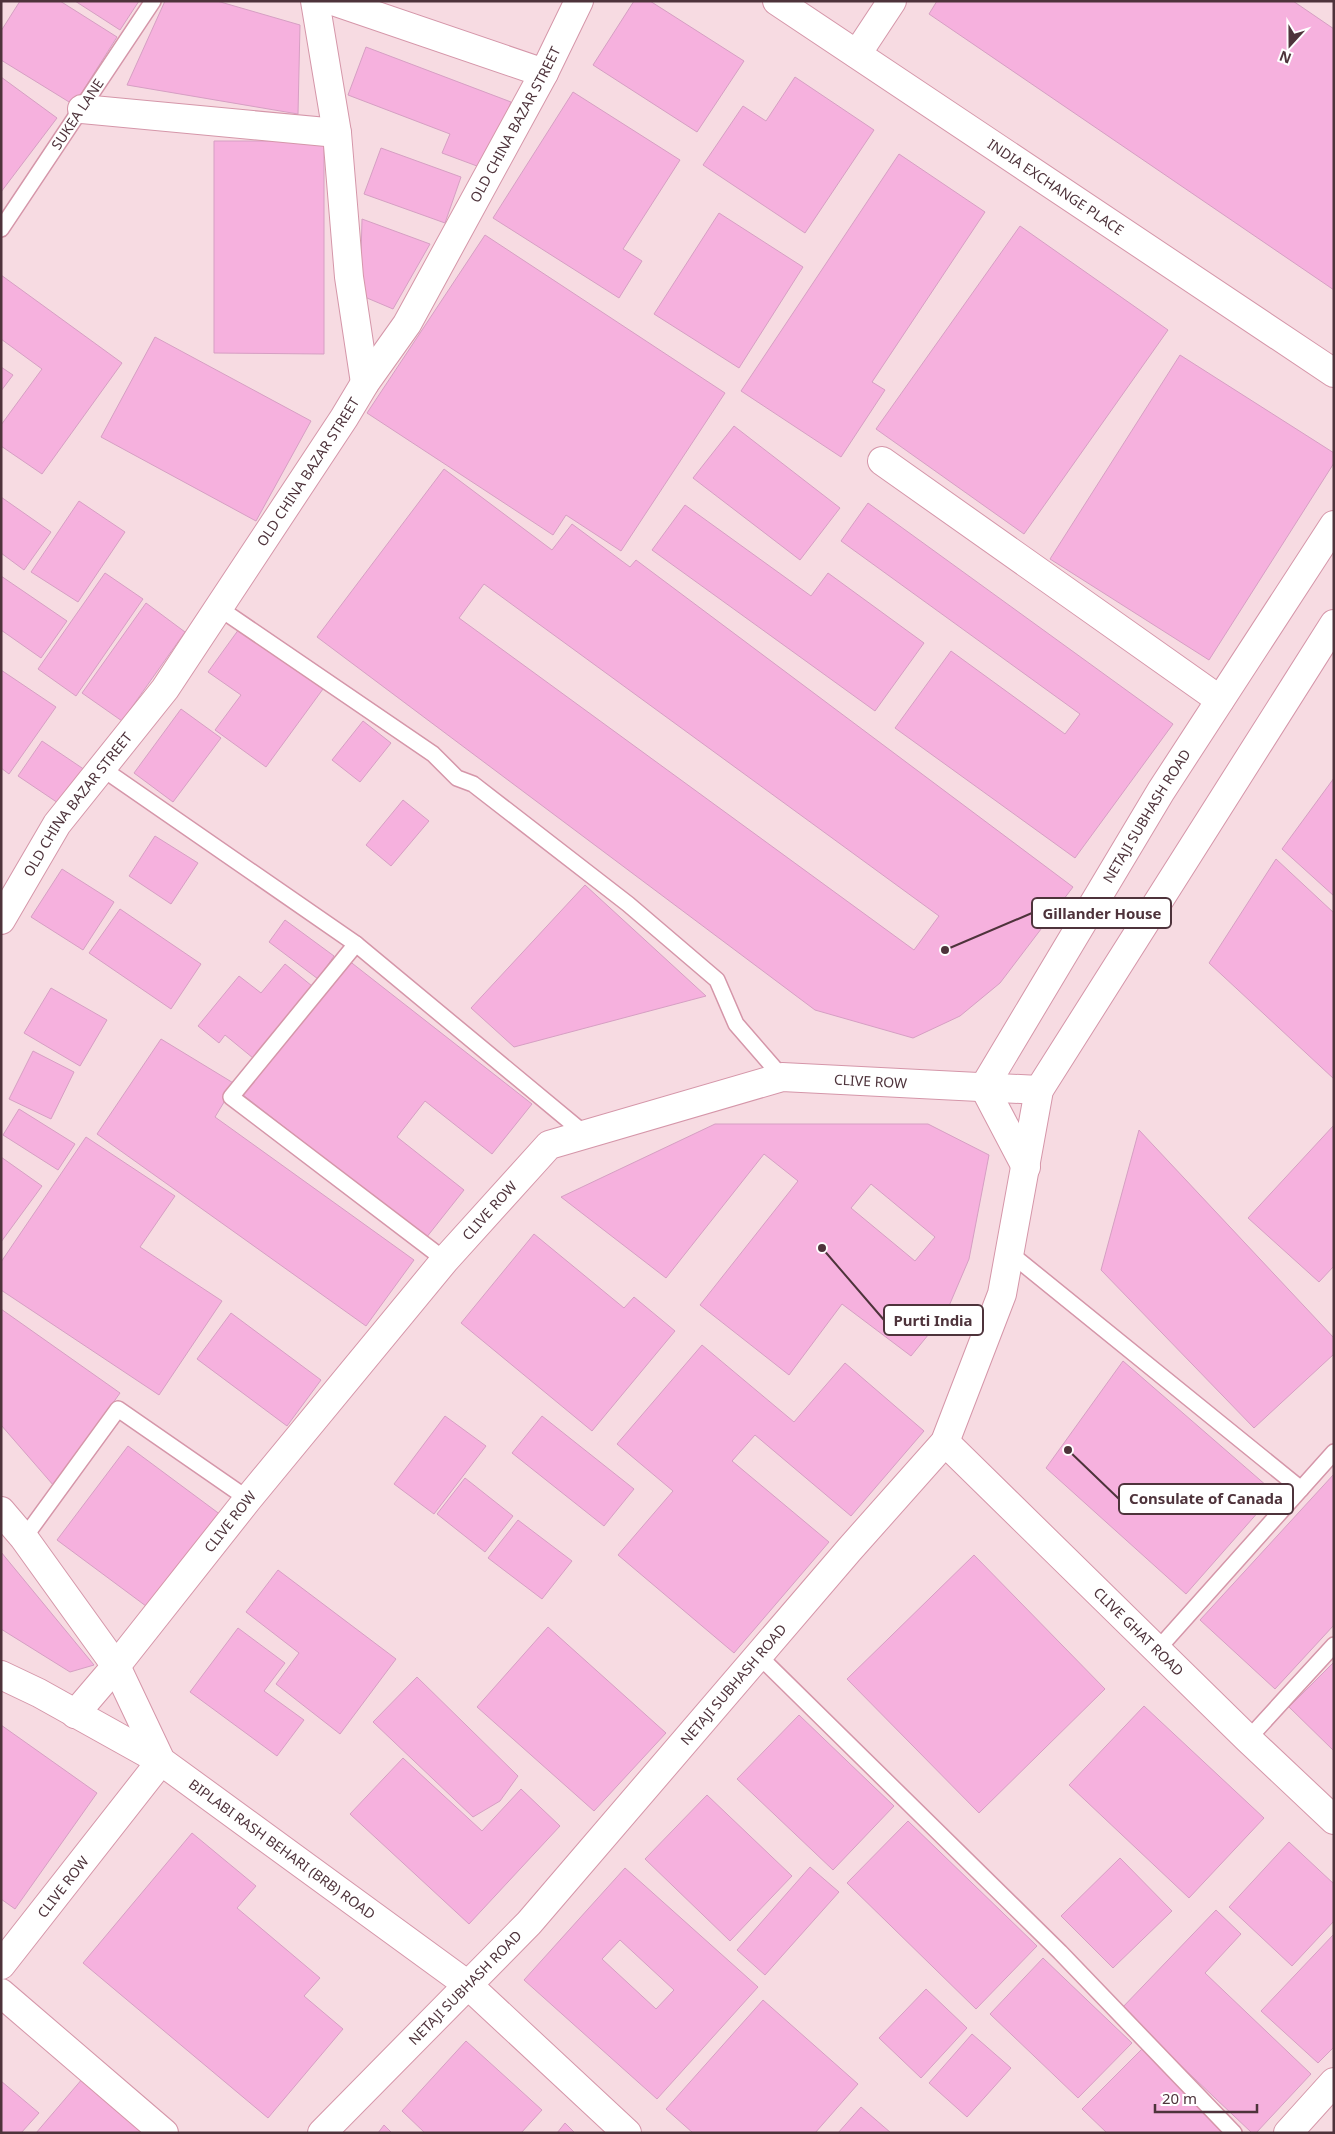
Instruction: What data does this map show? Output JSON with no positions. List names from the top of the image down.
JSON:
{
  "streets": {
    "main road": [
      "OLD CHINA BAZAR STREET",
      "INDIA EXCHANGE PLACE",
      "NETAJI SUBHASH ROAD",
      "CLIVE ROW",
      "CLIVE GHAT ROAD",
      "BIPLABI RASH BEHARI (BRB) ROAD"
    ],
    "lane": ["SUKEA LANE"]
  },
  "crossings": [
    ["NETAJI SUBHASH ROAD", "CLIVE ROW"],
    ["NETAJI SUBHASH ROAD", "CLIVE GHAT ROAD"],
    ["NETAJI SUBHASH ROAD", "BIPLABI RASH BEHARI (BRB) ROAD"],
    ["CLIVE ROW", "BIPLABI RASH BEHARI (BRB) ROAD"]
  ],
  "places": ["Gillander House", "Purti India", "Consulate of Canada"],
  "scale_bar": "20 m",
  "north": "bottom"
}
